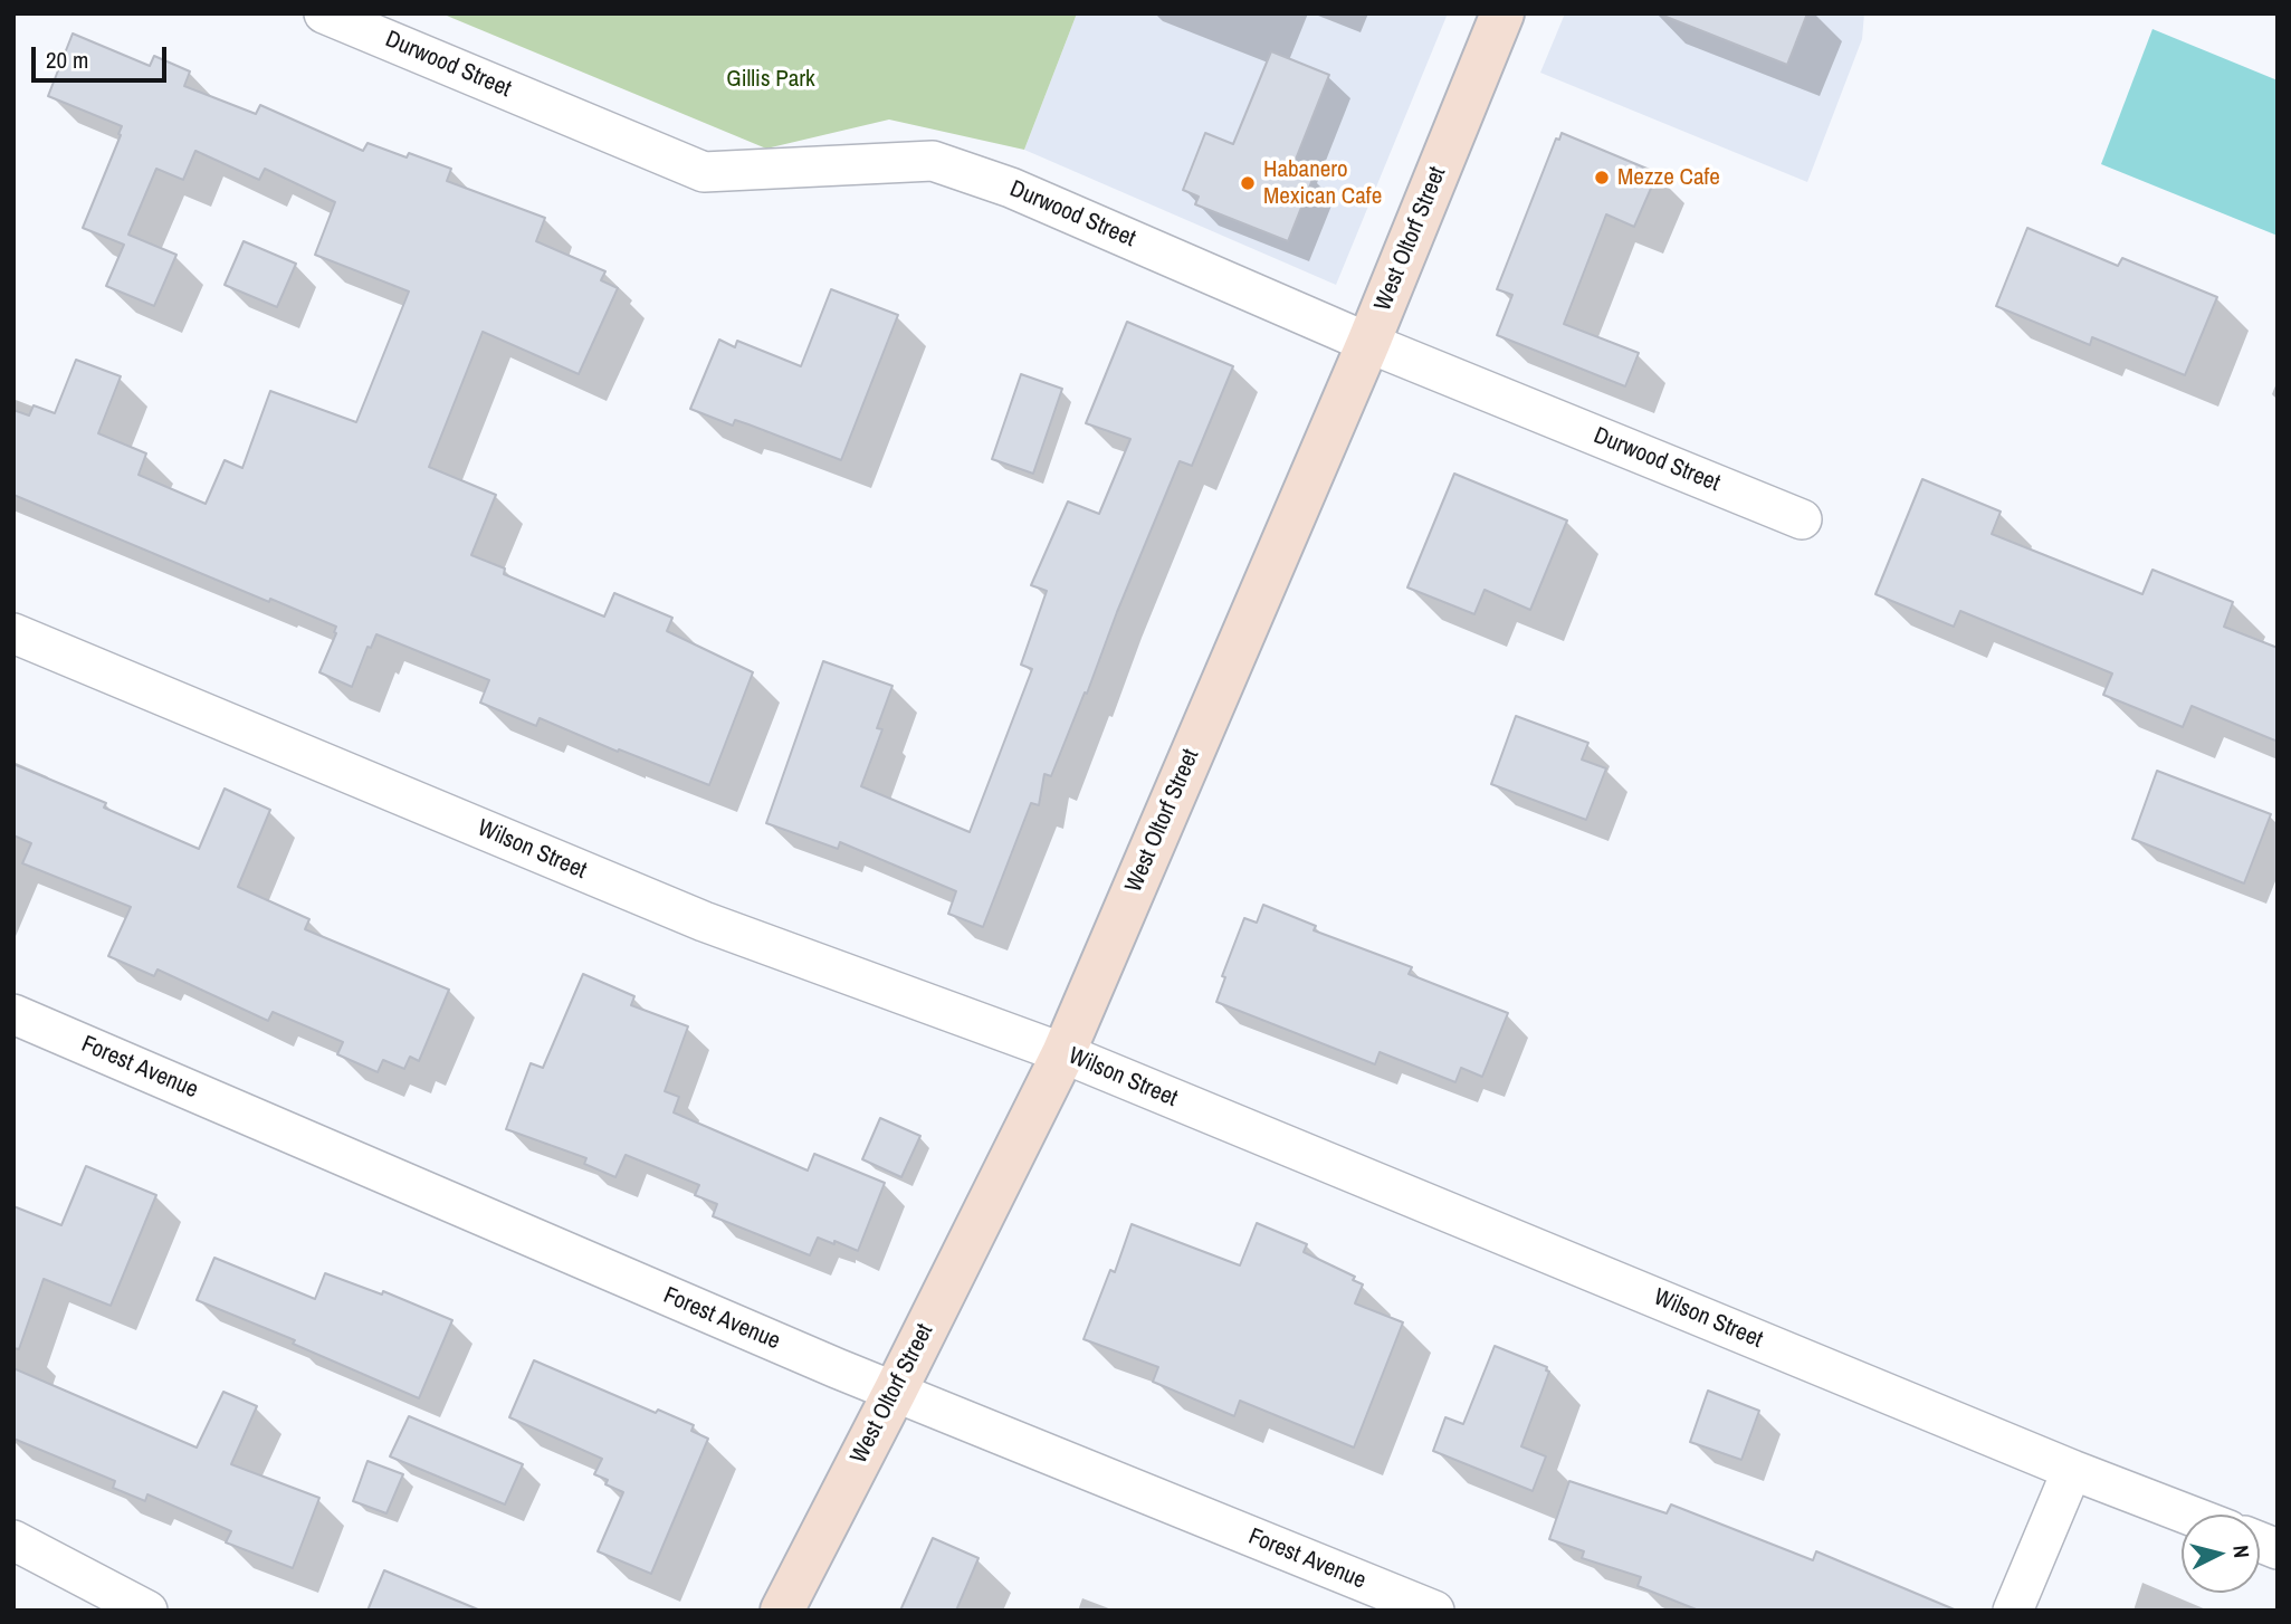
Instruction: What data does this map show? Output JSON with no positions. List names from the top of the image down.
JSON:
{
  "streets": {
    "main road": ["West Oltorf Street"],
    "street": ["Durwood Street", "Wilson Street", "Forest Avenue"]
  },
  "crossings": [
    ["Durwood Street", "West Oltorf Street"],
    ["West Oltorf Street", "Wilson Street"],
    ["West Oltorf Street", "Forest Avenue"]
  ],
  "parks": ["Gillis Park"],
  "places": ["Mezze Cafe", "Habanero Mexican Cafe"],
  "scale_bar": "20 m",
  "north": "right"
}
